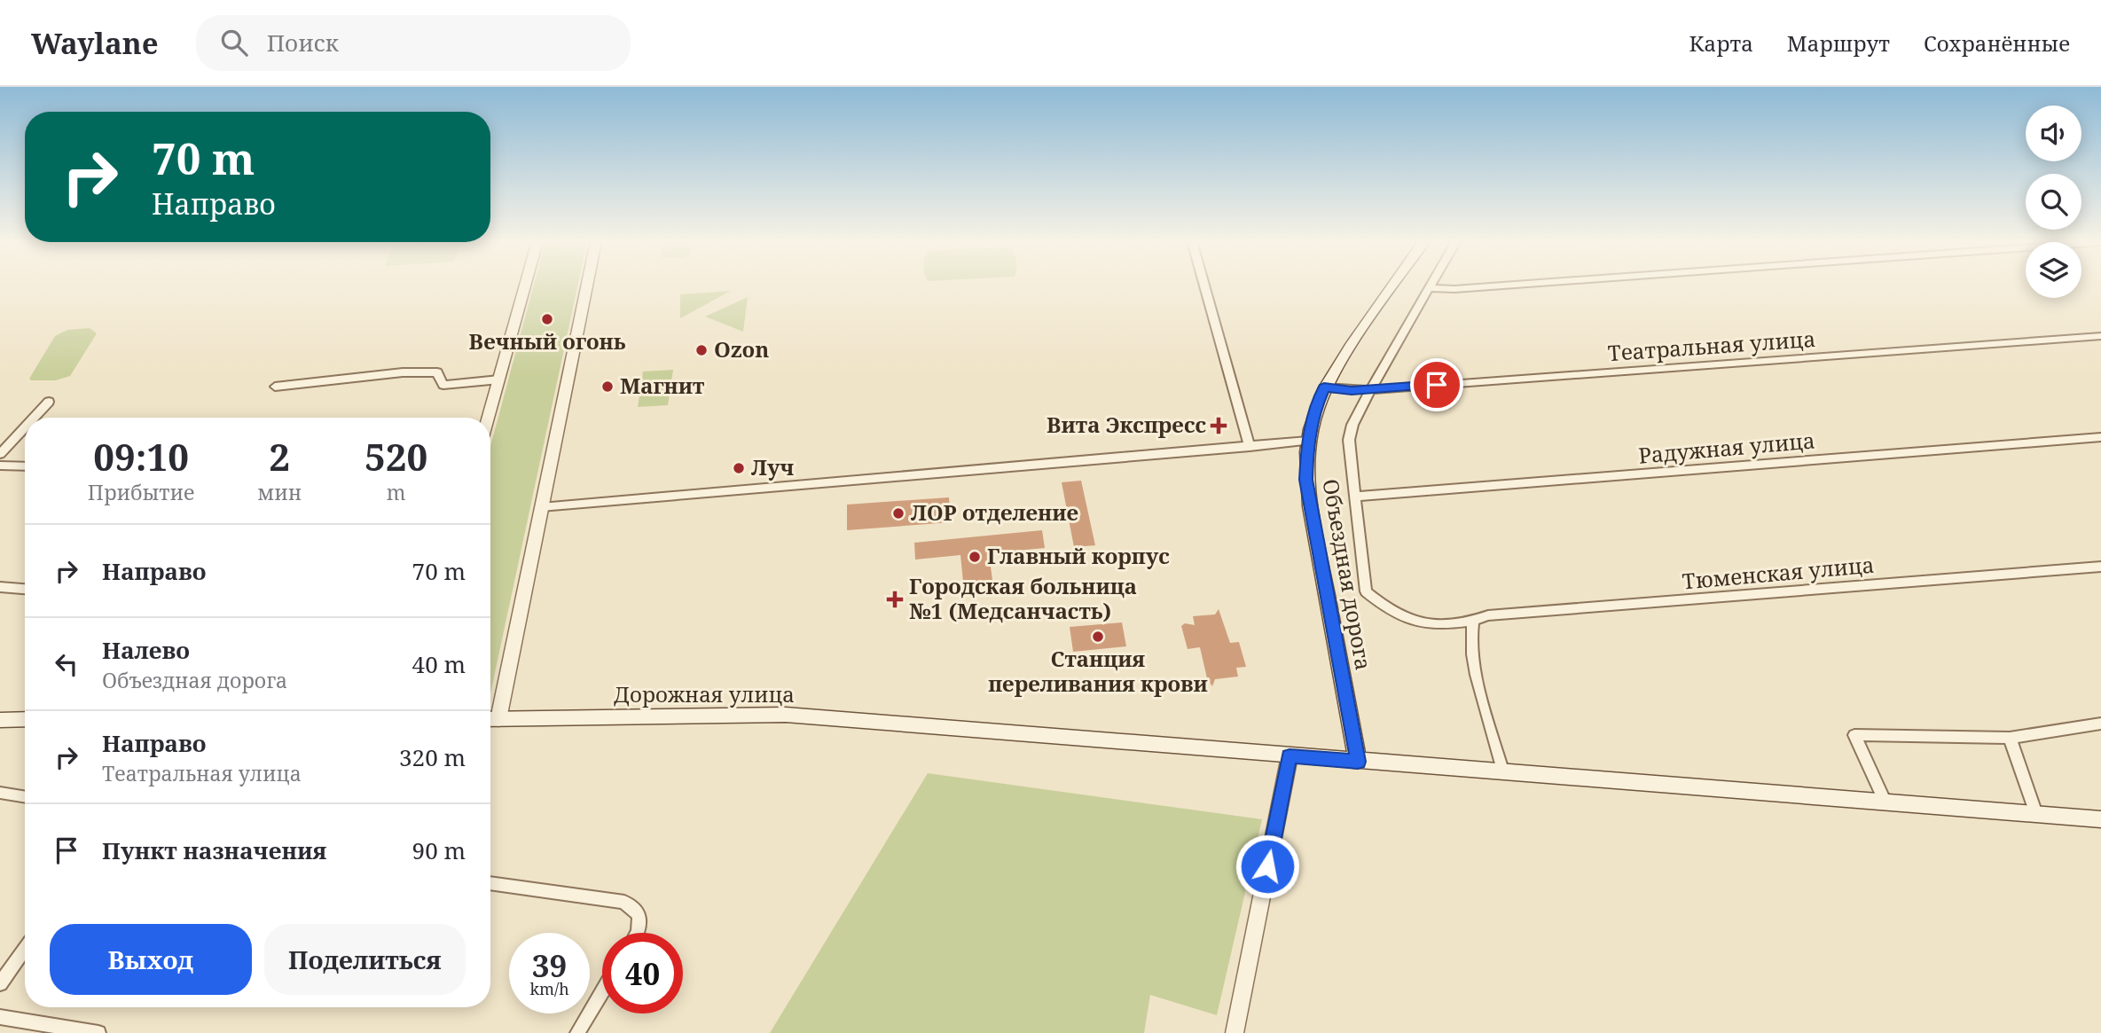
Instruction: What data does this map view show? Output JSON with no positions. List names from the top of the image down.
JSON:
{
  "streets": {
    "main road": ["Объездная дорога", "Дорожная улица"],
    "street": ["Театральная улица", "Радужная улица", "Тюменская улица"]
  },
  "crossings": [
    ["Театральная улица", "Объездная дорога"],
    ["Радужная улица", "Тюменская улица"],
    ["Объездная дорога", "Дорожная улица"]
  ],
  "places": {
    "other": [
      "Вечный огонь",
      "Ozon",
      "Магнит",
      "Луч",
      "ЛОР отделение",
      "Главный корпус",
      "Станция переливания крови"
    ],
    "health": ["Вита Экспресс", "Городская больница №1 (Медсанчасть)"]
  },
  "page": {
    "header": "Waylane",
    "search": "Поиск",
    "nav": ["Карта", "Маршрут", "Сохранённые"],
    "turn": ["70 m", "Направо"],
    "eta": [
      "09:10",
      "Прибытие",
      "2",
      "мин",
      "520",
      "m"
    ],
    "list": [
      {
        "name": "Направо",
        "value": "70 m"
      },
      {
        "name": "Налево",
        "note": "Объездная дорога",
        "value": "40 m"
      },
      {
        "name": "Направо",
        "note": "Театральная улица",
        "value": "320 m"
      },
      {
        "name": "Пункт назначения",
        "value": "90 m"
      }
    ],
    "buttons": ["Выход", "Поделиться"],
    "speed": "39 km/h",
    "limit": "40"
  }
}
